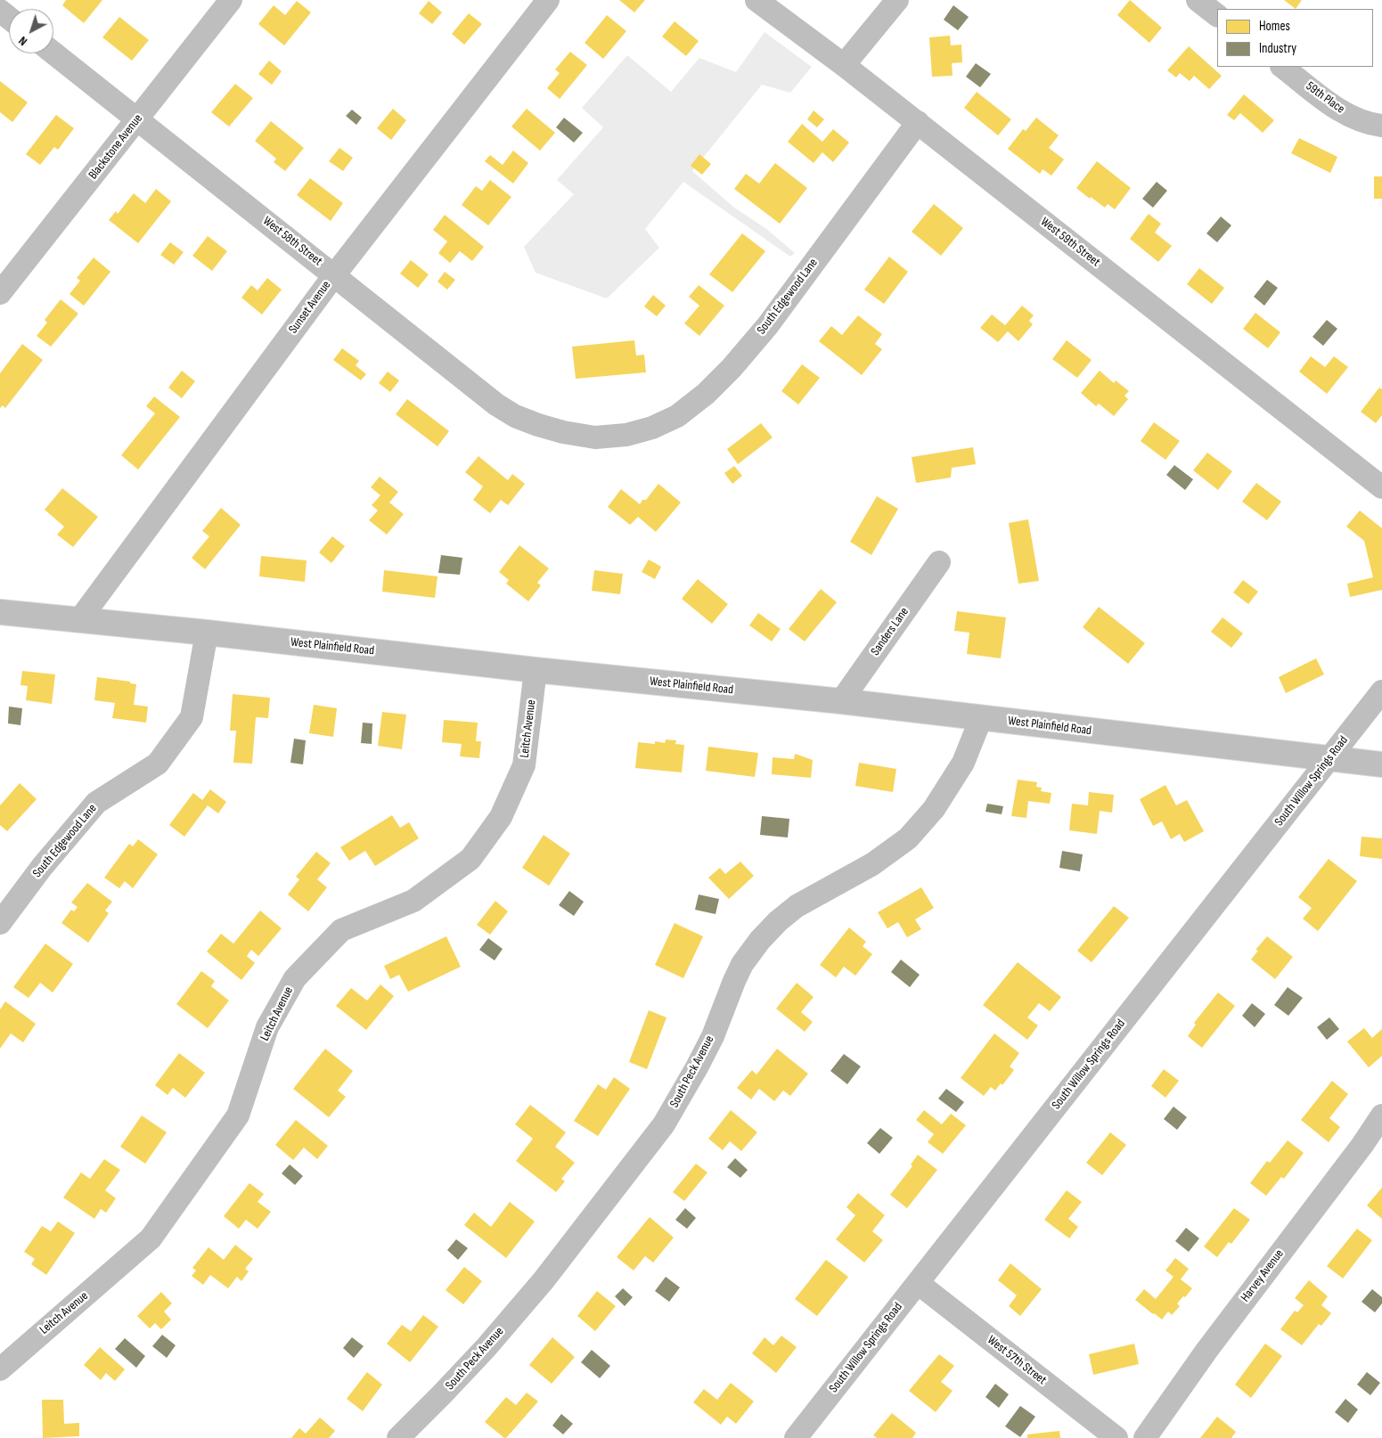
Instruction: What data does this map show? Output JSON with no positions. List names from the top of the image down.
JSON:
{
  "streets": {
    "main road": ["West Plainfield Road"],
    "street": [
      "59th Place",
      "Blackstone Avenue",
      "West 58th Street",
      "West 59th Street",
      "South Edgewood Lane",
      "Sunset Avenue",
      "Sanders Lane",
      "Leitch Avenue",
      "South Willow Springs Road",
      "South Peck Avenue",
      "Harvey Avenue",
      "West 57th Street"
    ]
  },
  "crossings": [
    ["Blackstone Avenue", "West 58th Street"],
    ["West 58th Street", "South Edgewood Lane"],
    ["West 58th Street", "Sunset Avenue"],
    ["West 59th Street", "South Edgewood Lane"],
    ["South Edgewood Lane", "West Plainfield Road"],
    ["Sunset Avenue", "West Plainfield Road"],
    ["Sanders Lane", "West Plainfield Road"],
    ["West Plainfield Road", "Leitch Avenue"],
    ["West Plainfield Road", "South Willow Springs Road"],
    ["West Plainfield Road", "South Peck Avenue"],
    ["South Willow Springs Road", "West 57th Street"]
  ],
  "legend": ["Homes", "Industry"],
  "north": "bottom left"
}
